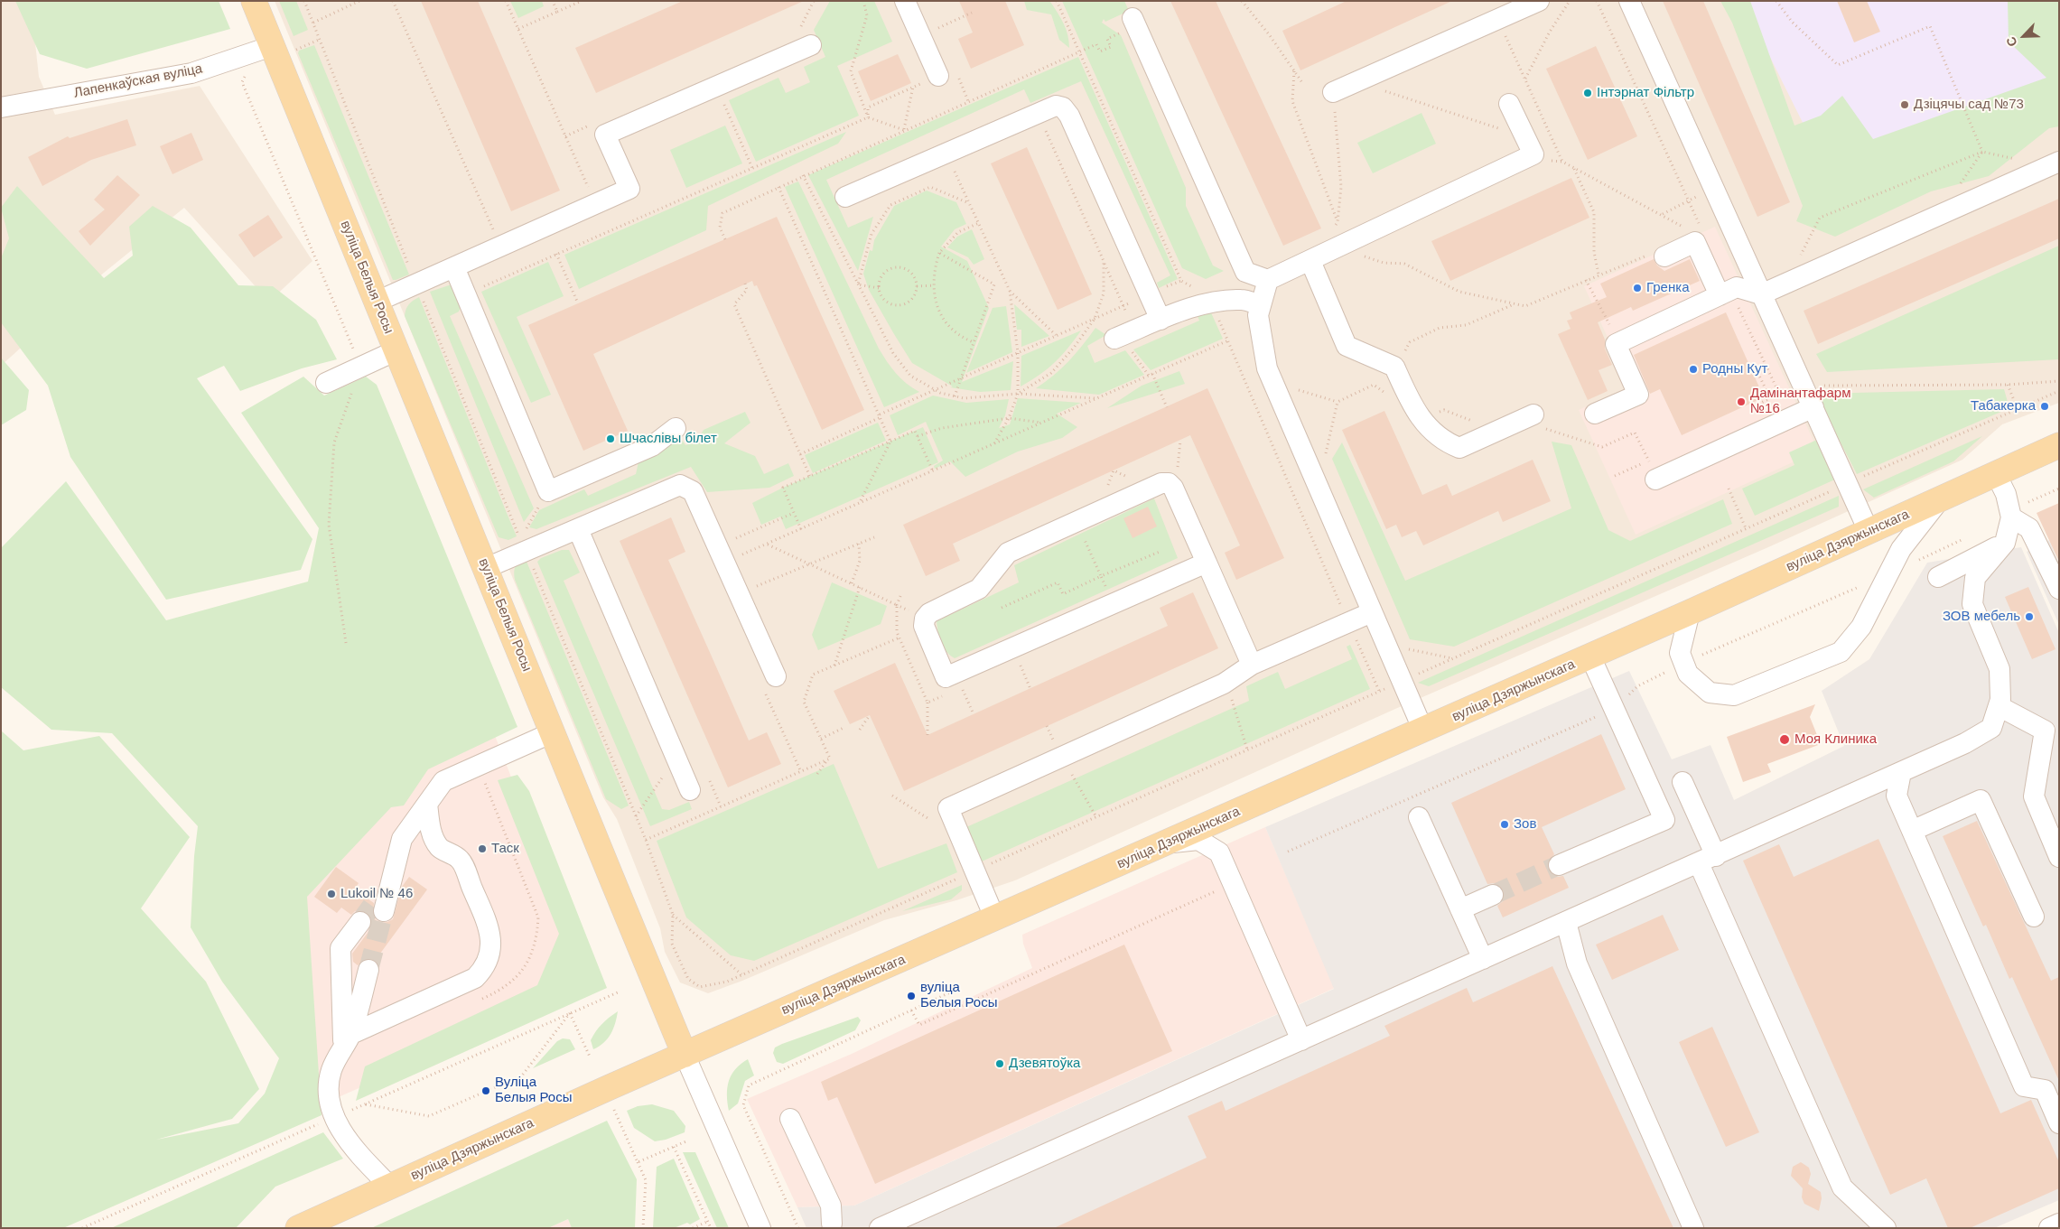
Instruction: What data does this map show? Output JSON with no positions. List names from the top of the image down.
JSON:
{
  "streets": {
    "main road": ["вуліца Белыя Росы", "вуліца Дзяржынскага"],
    "street": ["Лапенкаўская вуліца"]
  },
  "crossings": [
    ["Лапенкаўская вуліца", "вуліца Белыя Росы"],
    ["вуліца Белыя Росы", "вуліца Дзяржынскага"]
  ],
  "places": [
    "Інтэрнат Фільтр",
    "Дзіцячы сад №73",
    "Гренка",
    "Родны Кут",
    "Дамінантафарм №16",
    "Табакерка",
    "Шчаслівы білет",
    "ЗОВ мебель",
    "Моя Клиника",
    "Зов",
    "Таск",
    "Lukoil № 46",
    "вуліца Белыя Росы",
    "Дзевятоўка",
    "Вуліца Белыя Росы"
  ],
  "north": "bottom left"
}
